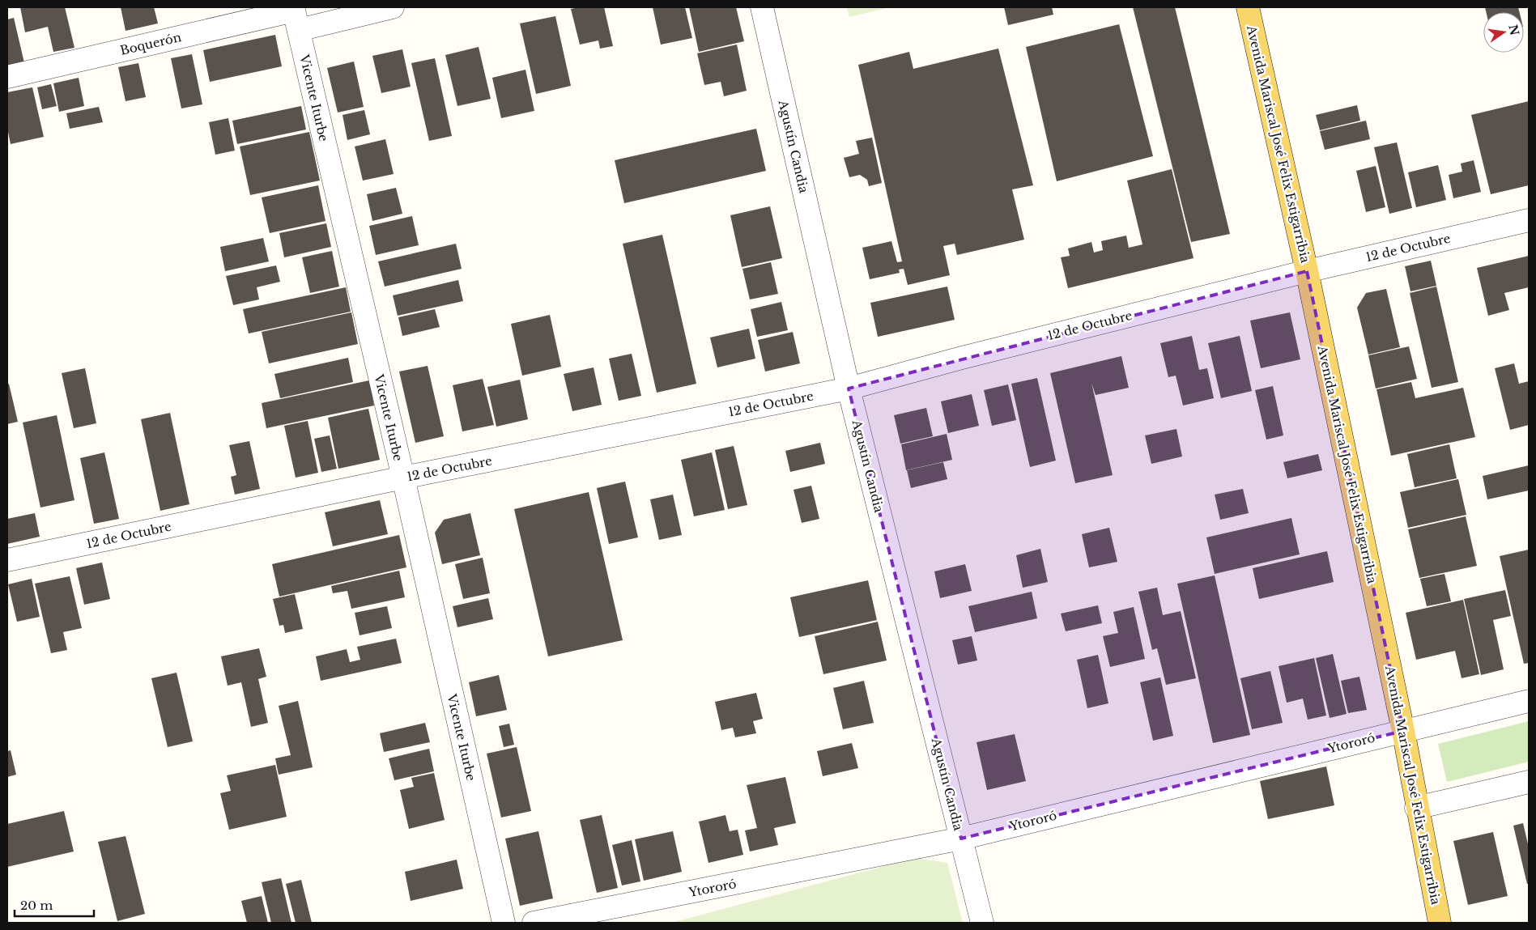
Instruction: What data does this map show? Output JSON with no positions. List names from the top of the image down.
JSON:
{
  "streets": {
    "main road": ["Avenida Mariscal José Felix Estigarribia"],
    "street": [
      "Boquerón",
      "Vicente Iturbe",
      "Agustín Candia",
      "12 de Octubre",
      "Ytororó"
    ]
  },
  "crossings": [
    ["Boquerón", "Vicente Iturbe"],
    ["Vicente Iturbe", "12 de Octubre"],
    ["Avenida Mariscal José Felix Estigarribia", "12 de Octubre"],
    ["Avenida Mariscal José Felix Estigarribia", "Ytororó"],
    ["Agustín Candia", "12 de Octubre"],
    ["Agustín Candia", "Ytororó"]
  ],
  "scale_bar": "20 m",
  "north": "right"
}
